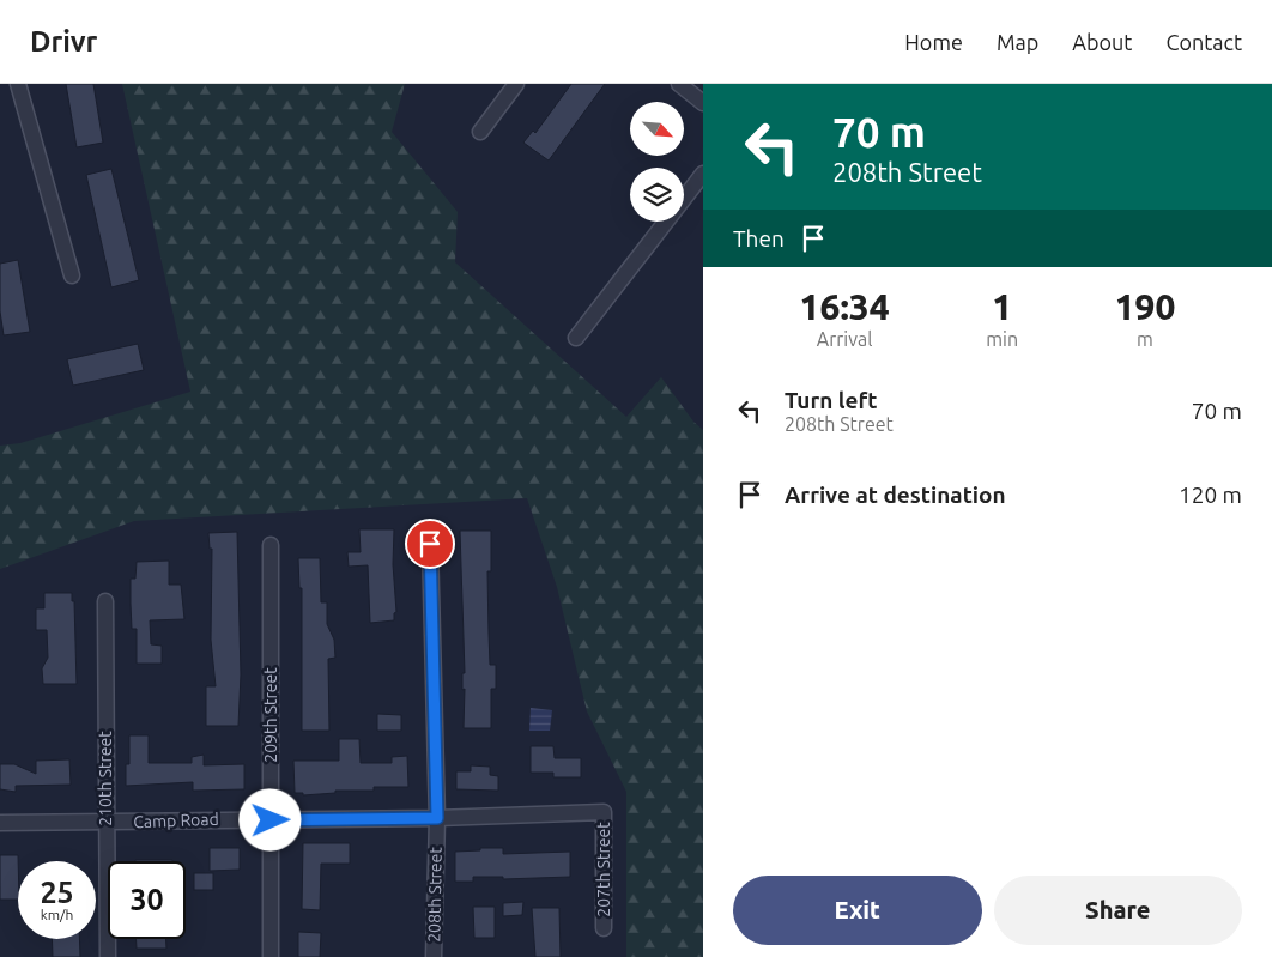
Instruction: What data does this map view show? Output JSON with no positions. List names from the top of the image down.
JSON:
{
  "streets": {
    "street": [
      "209th Street",
      "210th Street",
      "Camp Road",
      "207th Street",
      "208th Street"
    ]
  },
  "crossings": [
    ["209th Street", "Camp Road"],
    ["210th Street", "Camp Road"],
    ["Camp Road", "207th Street"],
    ["Camp Road", "208th Street"]
  ],
  "north": "bottom right",
  "page": {
    "header": "Drivr",
    "nav": [
      "Home",
      "Map",
      "About",
      "Contact"
    ],
    "turn": ["70 m", "208th Street"],
    "then": "Then",
    "eta": [
      "16:34",
      "Arrival",
      "1",
      "min",
      "190",
      "m"
    ],
    "list": [
      {
        "name": "Turn left",
        "note": "208th Street",
        "value": "70 m"
      },
      {
        "name": "Arrive at destination",
        "value": "120 m"
      }
    ],
    "speed": "25 km/h",
    "limit": "30",
    "buttons": ["Exit", "Share"]
  }
}
